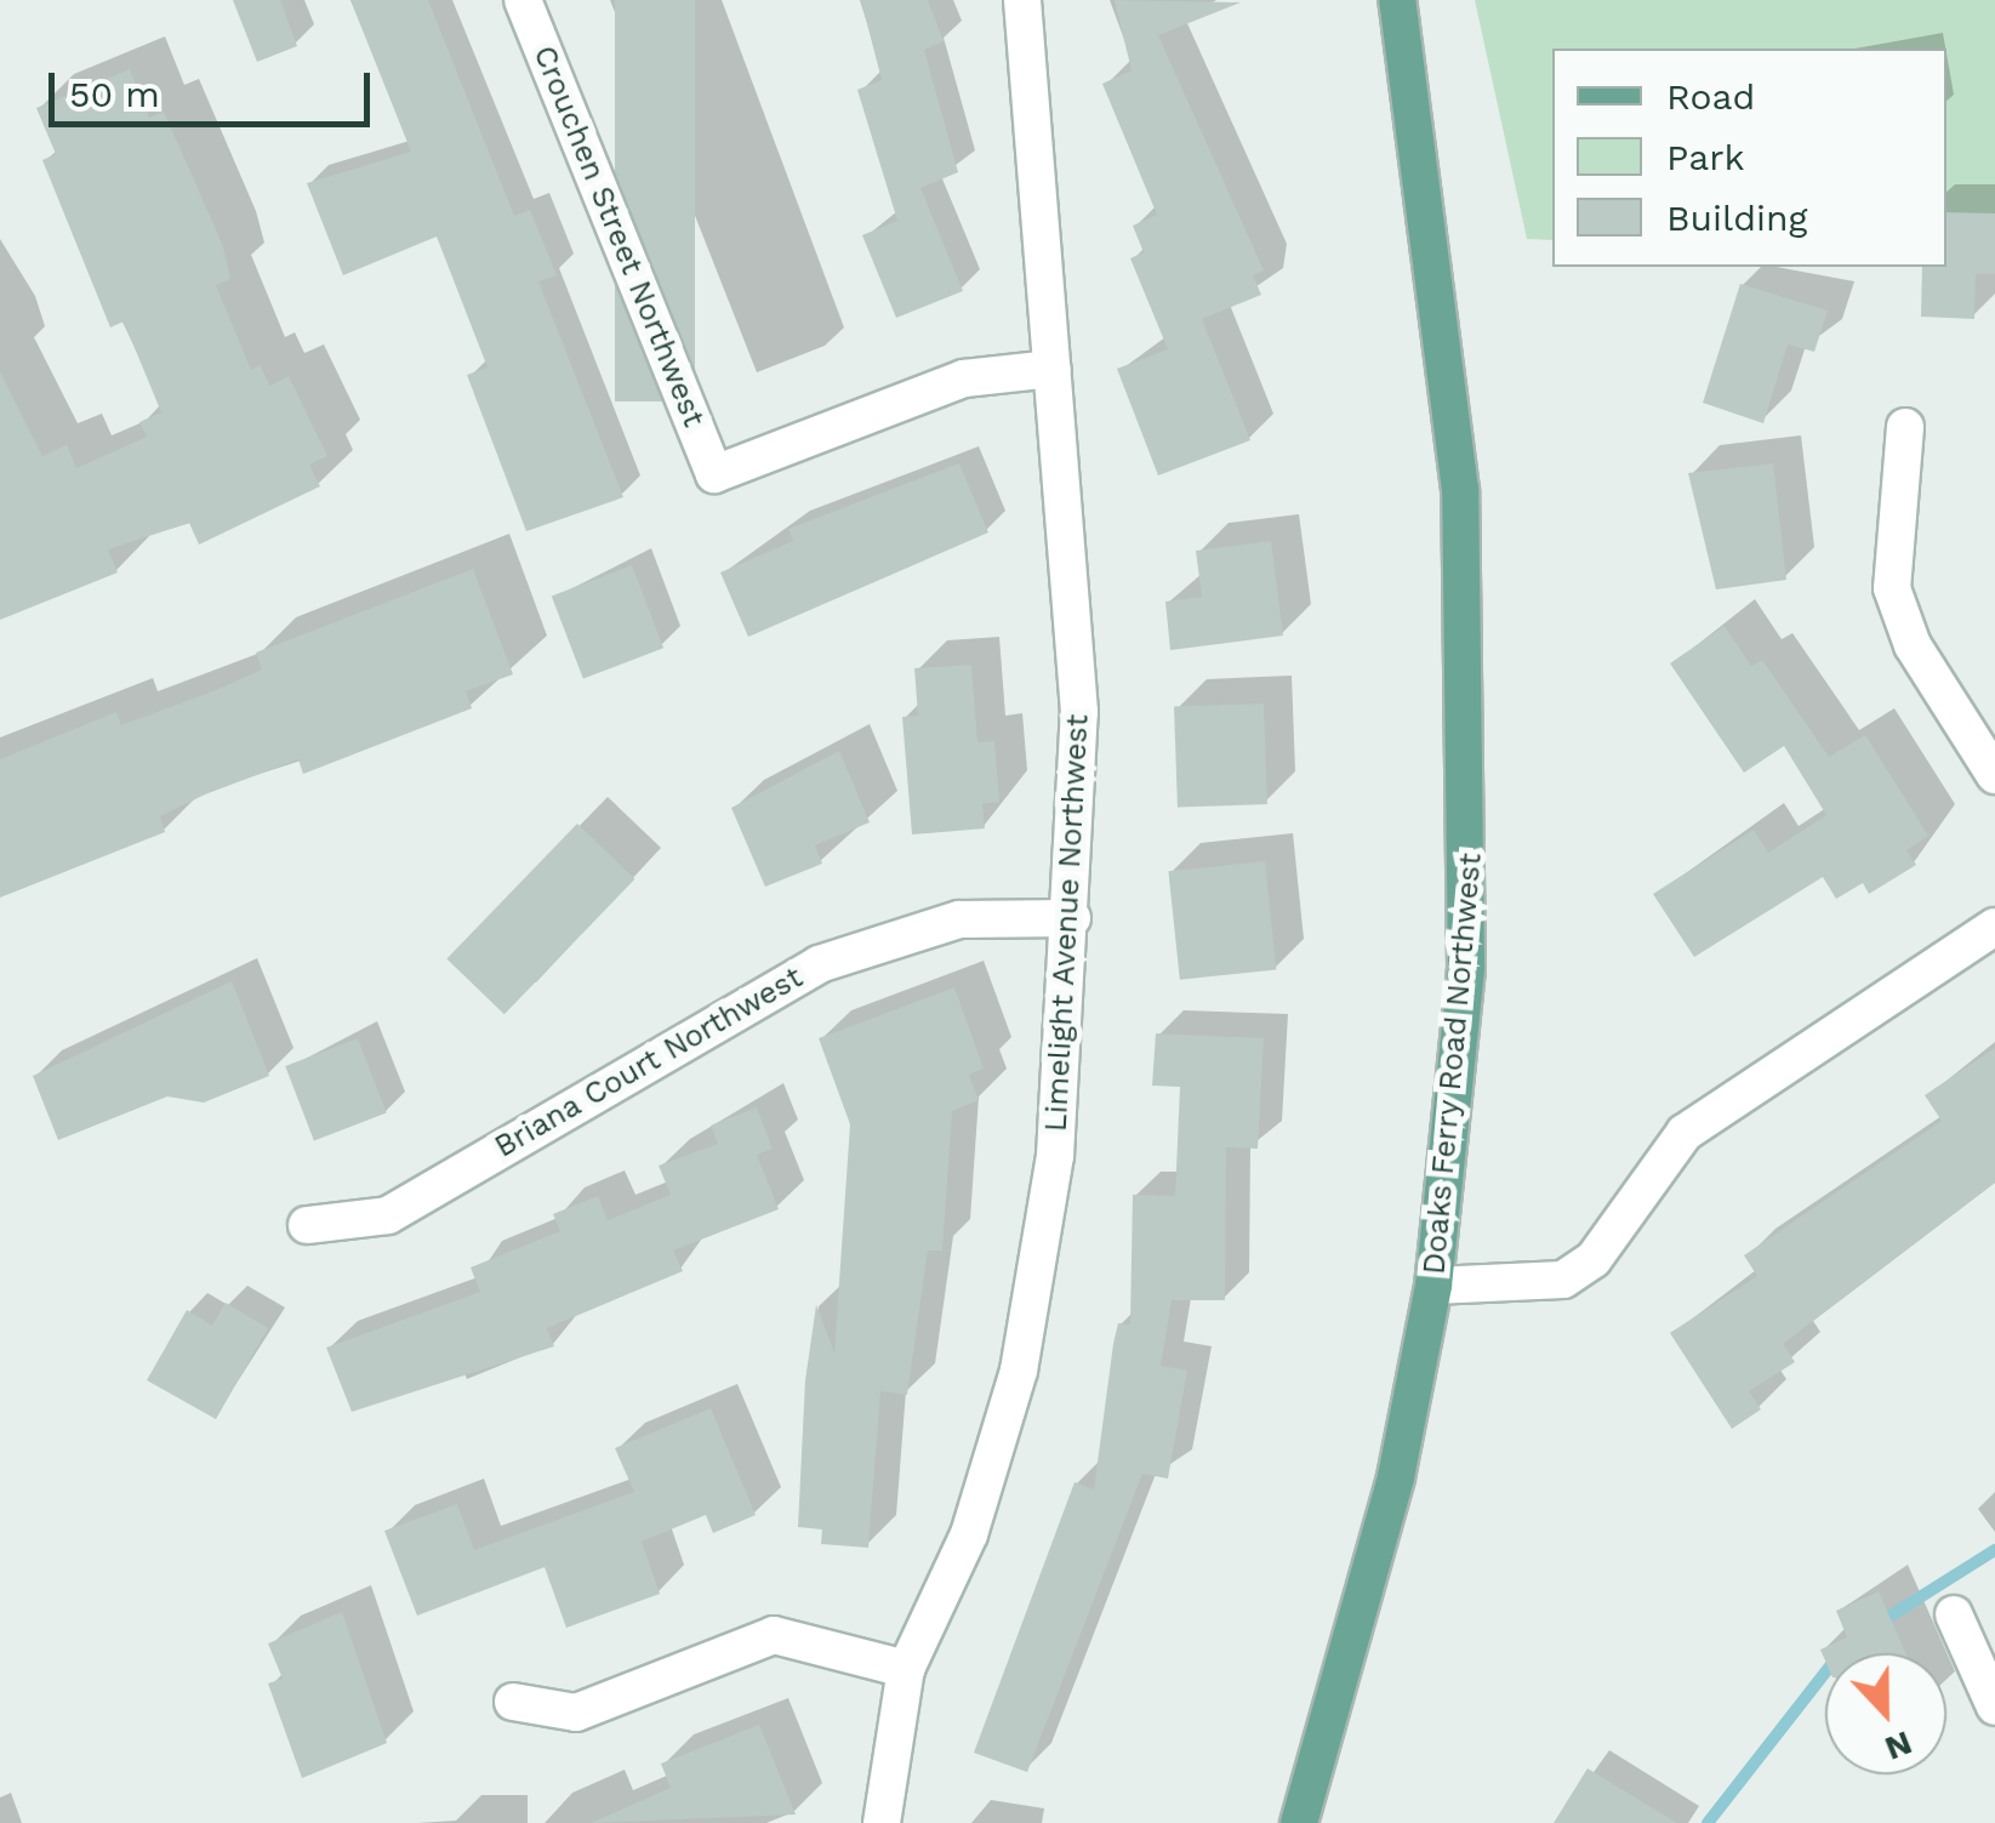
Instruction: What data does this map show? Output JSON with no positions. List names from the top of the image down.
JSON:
{
  "streets": {
    "main road": ["Doaks Ferry Road Northwest"],
    "street": ["Crouchen Street Northwest", "Limelight Avenue Northwest", "Briana Court Northwest"]
  },
  "crossings": [
    ["Crouchen Street Northwest", "Limelight Avenue Northwest"],
    ["Limelight Avenue Northwest", "Briana Court Northwest"]
  ],
  "legend": ["Road", "Park", "Building"],
  "scale_bar": "50 m",
  "north": "bottom"
}
